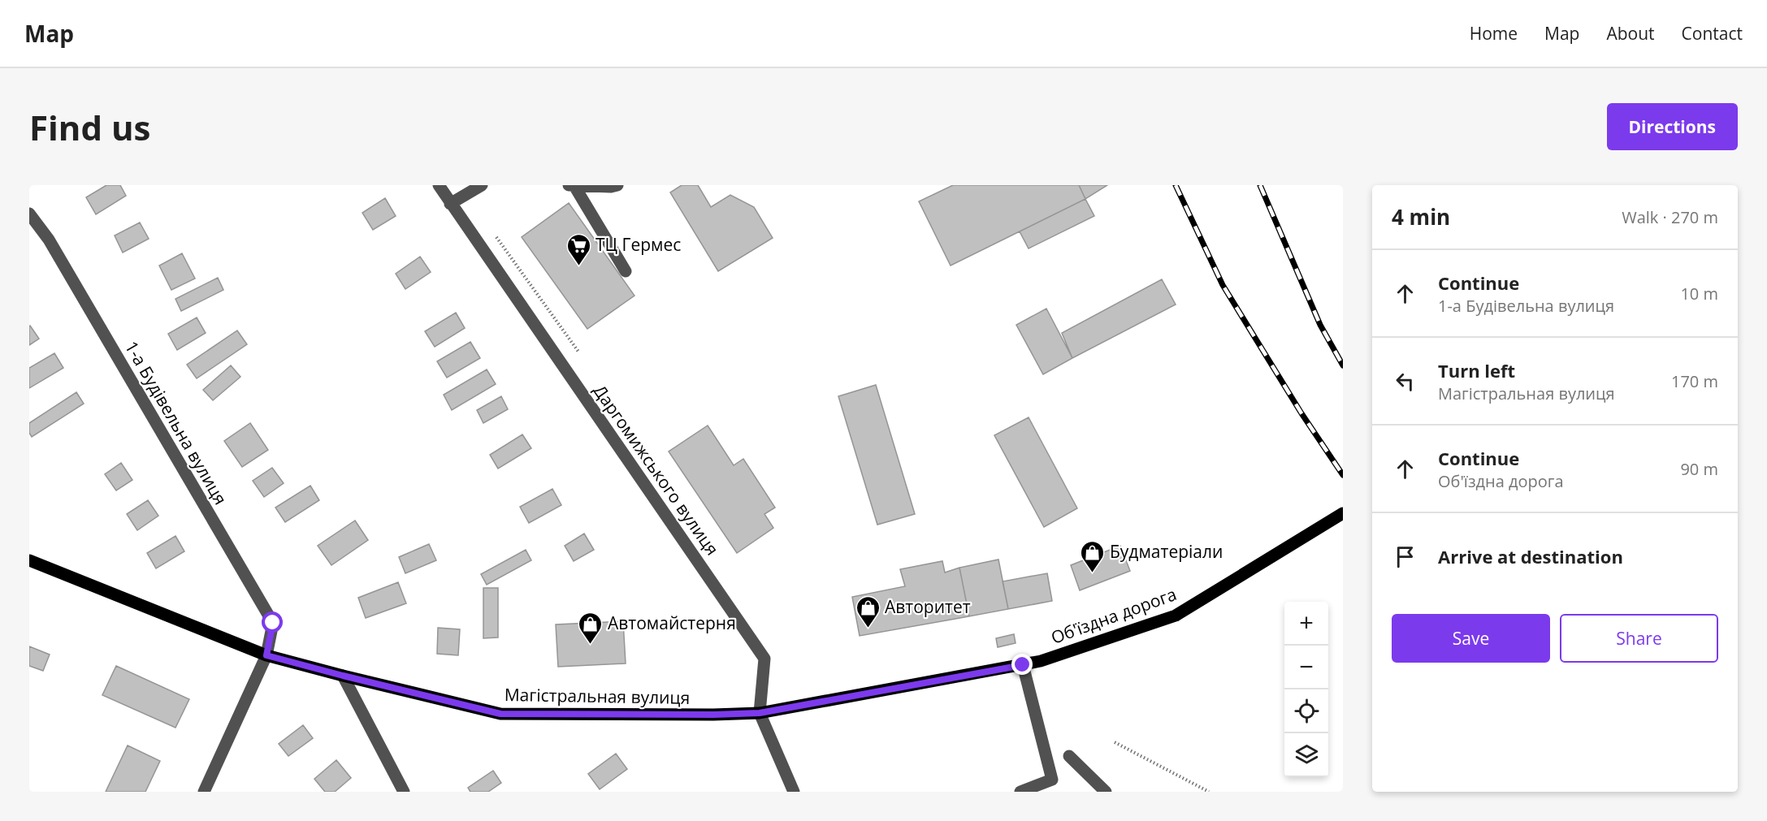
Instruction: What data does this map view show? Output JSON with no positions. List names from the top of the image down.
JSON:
{
  "streets": {
    "main road": ["Об'їздна дорога", "Магістральная вулиця"],
    "street": ["1-а Будівельна вулиця", "Даргомижського вулиця"]
  },
  "crossings": [
    ["1-а Будівельна вулиця", "Магістральная вулиця"],
    ["Даргомижського вулиця", "Об'їздна дорога"],
    ["Даргомижського вулиця", "Магістральная вулиця"],
    ["Об'їздна дорога", "Магістральная вулиця"]
  ],
  "places": {
    "supermarket": ["ТЦ Гермес"],
    "shop": ["Будматеріали", "Авторитет", "Автомайстерня"]
  },
  "page": {
    "header": "Map",
    "nav": [
      "Home",
      "Map",
      "About",
      "Contact"
    ],
    "buttons": [
      "Directions",
      ["Save", "Share"]
    ],
    "title": "Find us",
    "heading": ["4 min", "Walk · 270 m"],
    "list": [
      ["Continue", "1-а Будівельна вулиця", "10 m"],
      ["Turn left", "Магістральная вулиця", "170 m"],
      ["Continue", "Об'їздна дорога", "90 m"],
      "Arrive at destination"
    ],
    "map_buttons": ["+", "−"]
  }
}
